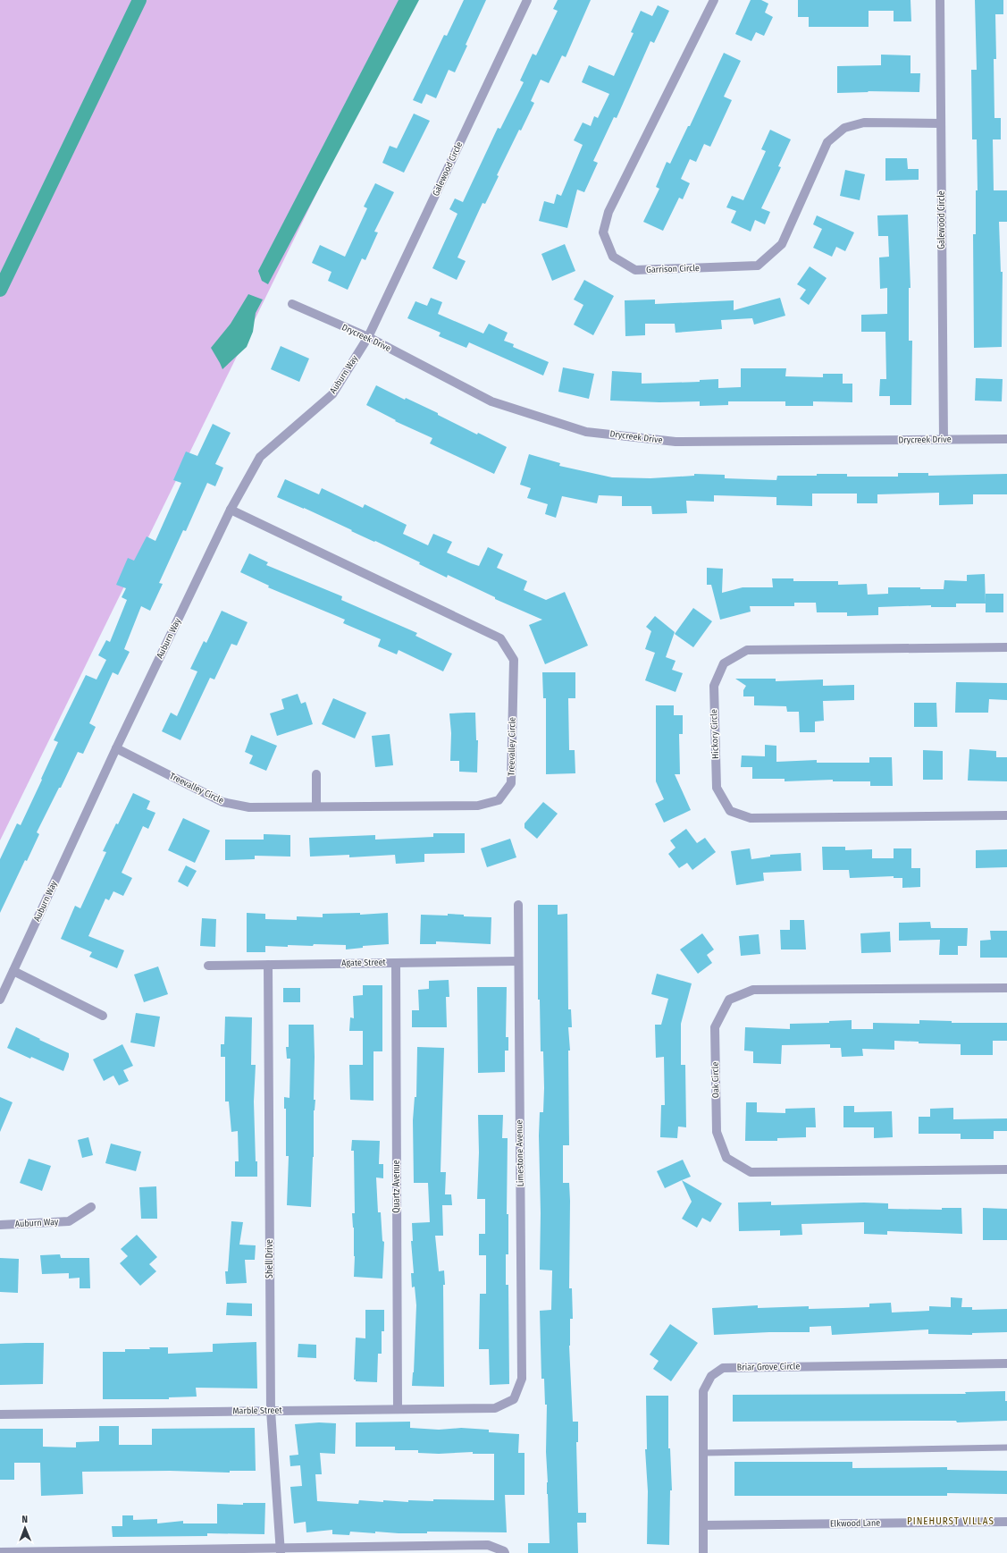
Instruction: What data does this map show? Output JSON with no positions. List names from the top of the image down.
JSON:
{
  "streets": {
    "street": [
      "Galewood Circle",
      "Garrison Circle",
      "Drycreek Drive",
      "Auburn Way",
      "Hickory Circle",
      "Treevalley Circle",
      "Agate Street",
      "Oak Circle",
      "Limestone Avenue",
      "Quartz Avenue",
      "Shell Drive",
      "Briar Grove Circle",
      "Marble Street",
      "Elkwood Lane"
    ]
  },
  "crossings": [
    ["Galewood Circle", "Garrison Circle"],
    ["Galewood Circle", "Drycreek Drive"],
    ["Galewood Circle", "Auburn Way"],
    ["Drycreek Drive", "Auburn Way"],
    ["Auburn Way", "Treevalley Circle"],
    ["Agate Street", "Limestone Avenue"],
    ["Agate Street", "Quartz Avenue"],
    ["Agate Street", "Shell Drive"],
    ["Limestone Avenue", "Marble Street"],
    ["Quartz Avenue", "Marble Street"],
    ["Shell Drive", "Marble Street"],
    ["Briar Grove Circle", "Elkwood Lane"]
  ],
  "districts": ["PINEHURST VILLAS"],
  "north": "top"
}
